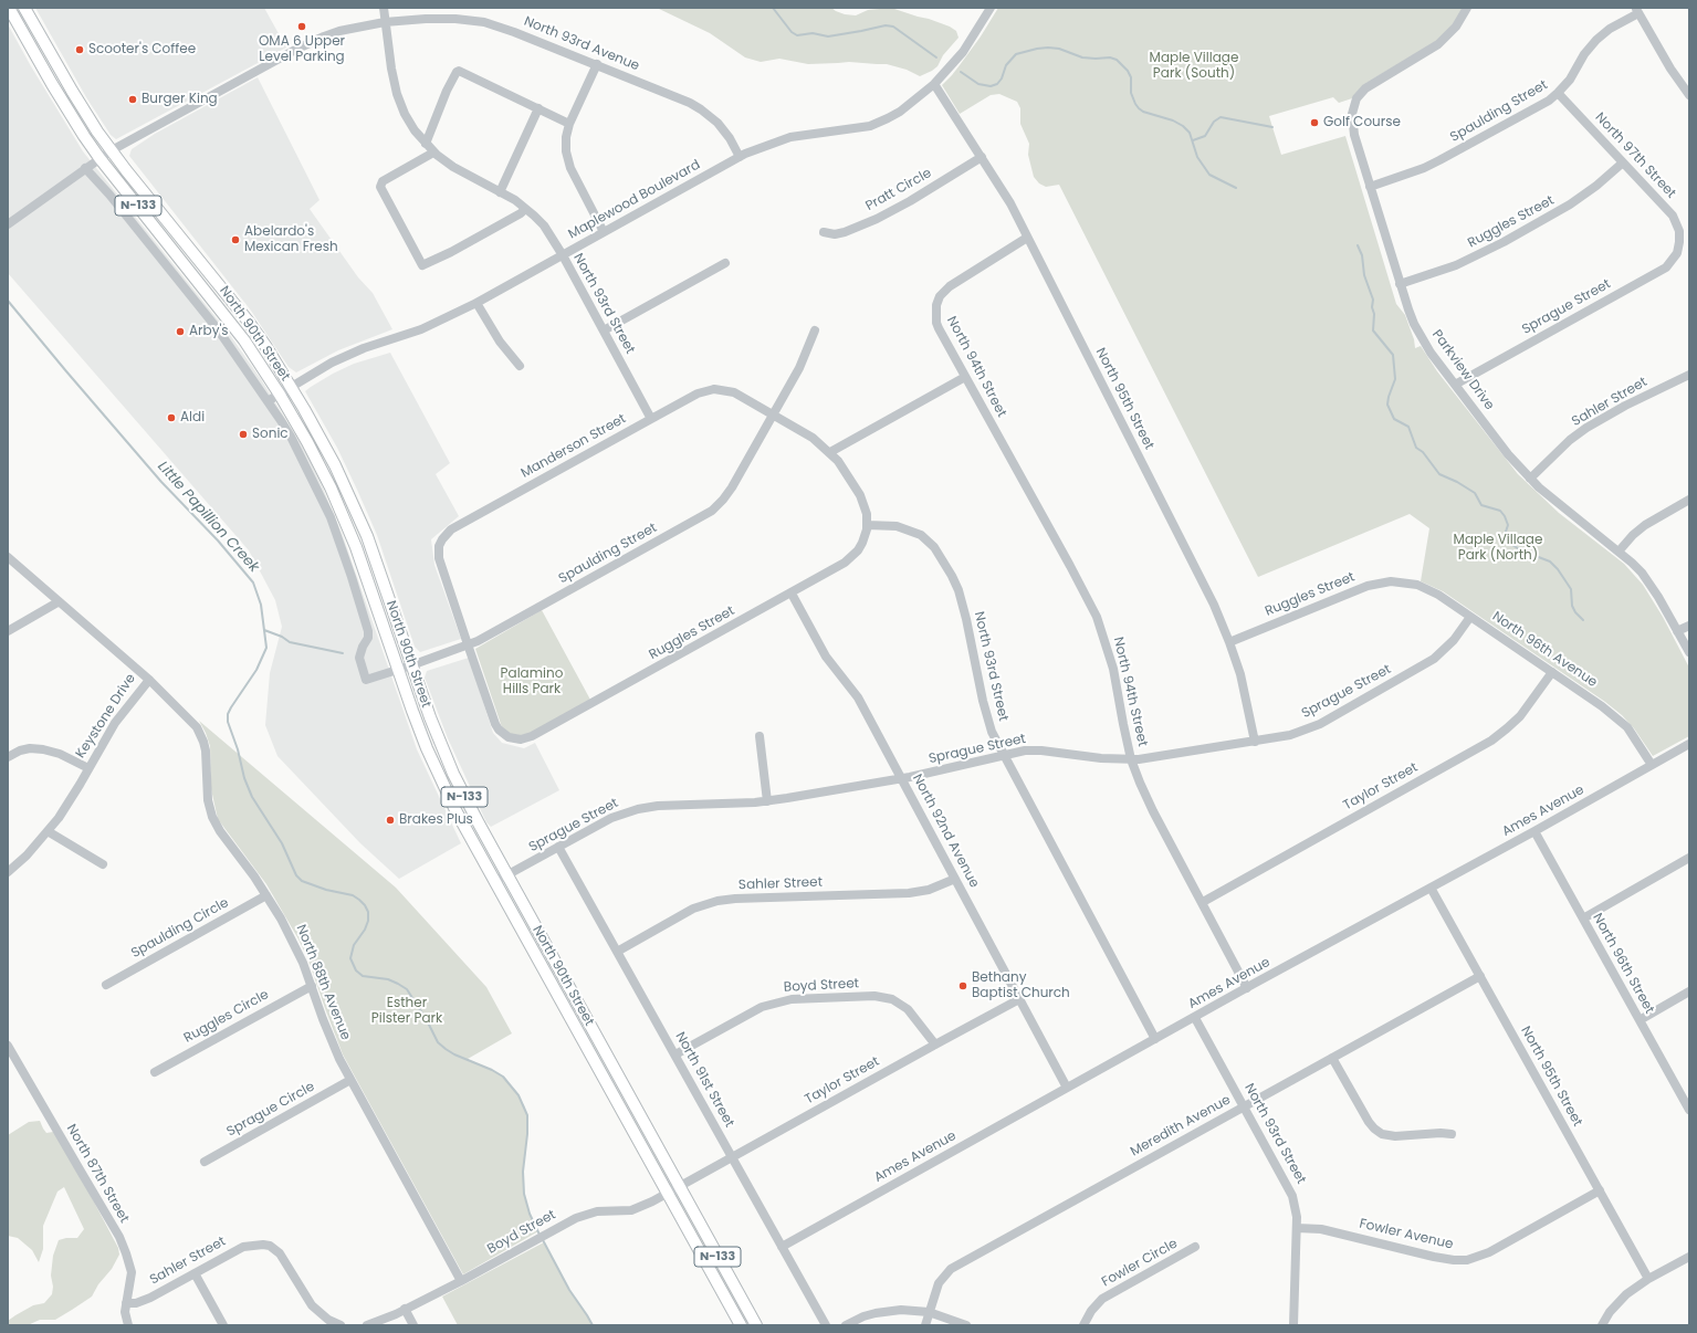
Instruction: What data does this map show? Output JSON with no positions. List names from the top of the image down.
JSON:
{
  "streets": {
    "main road": ["N-133", "North 90th Street"],
    "street": [
      "North 93rd Avenue",
      "Spaulding Street",
      "North 97th Street",
      "Pratt Circle",
      "Maplewood Boulevard",
      "Ruggles Street",
      "North 93rd Street",
      "Sprague Street",
      "North 94th Street",
      "Parkview Drive",
      "North 95th Street",
      "Sahler Street",
      "Manderson Street",
      "North 96th Avenue",
      "Keystone Drive",
      "Taylor Street",
      "Ames Avenue",
      "North 92nd Avenue",
      "Spaulding Circle",
      "North 96th Street",
      "North 88th Avenue",
      "Boyd Street",
      "Ruggles Circle",
      "North 91st Street",
      "Sprague Circle",
      "Meredith Avenue",
      "North 87th Street",
      "Fowler Avenue",
      "Fowler Circle"
    ]
  },
  "crossings": [
    ["North 93rd Avenue", "Maplewood Boulevard"],
    ["North 93rd Avenue", "North 93rd Street"],
    ["North 93rd Avenue", "North 90th Street"],
    ["Spaulding Street", "North 97th Street"],
    ["Spaulding Street", "Maplewood Boulevard"],
    ["Spaulding Street", "Ruggles Street"],
    ["Spaulding Street", "North 90th Street"],
    ["Spaulding Street", "Parkview Drive"],
    ["Spaulding Street", "Manderson Street"],
    ["North 97th Street", "Ruggles Street"],
    ["North 97th Street", "Sprague Street"],
    ["Pratt Circle", "North 95th Street"],
    ["Maplewood Boulevard", "North 93rd Street"],
    ["Maplewood Boulevard", "North 90th Street"],
    ["Maplewood Boulevard", "North 95th Street"],
    ["Ruggles Street", "North 93rd Street"],
    ["Ruggles Street", "Parkview Drive"],
    ["Ruggles Street", "North 95th Street"],
    ["Ruggles Street", "Manderson Street"],
    ["Ruggles Street", "North 96th Avenue"],
    ["Ruggles Street", "North 92nd Avenue"],
    ["North 93rd Street", "Sprague Street"],
    ["North 93rd Street", "Manderson Street"],
    ["North 93rd Street", "Ames Avenue"],
    ["North 93rd Street", "Meredith Avenue"],
    ["North 93rd Street", "Fowler Avenue"],
    ["Sprague Street", "North 90th Street"],
    ["Sprague Street", "North 94th Street"],
    ["Sprague Street", "Parkview Drive"],
    ["Sprague Street", "North 95th Street"],
    ["Sprague Street", "North 96th Avenue"],
    ["Sprague Street", "North 92nd Avenue"],
    ["Sprague Street", "North 91st Street"],
    ["North 90th Street", "Taylor Street"],
    ["North 90th Street", "Boyd Street"],
    ["North 94th Street", "North 95th Street"],
    ["North 94th Street", "Taylor Street"],
    ["North 94th Street", "Ames Avenue"],
    ["Parkview Drive", "Sahler Street"],
    ["North 95th Street", "Ames Avenue"],
    ["North 95th Street", "Meredith Avenue"],
    ["North 95th Street", "Fowler Avenue"],
    ["Sahler Street", "North 92nd Avenue"],
    ["Sahler Street", "North 91st Street"],
    ["Sahler Street", "North 87th Street"],
    ["North 96th Avenue", "Taylor Street"],
    ["North 96th Avenue", "Ames Avenue"],
    ["Keystone Drive", "North 88th Avenue"],
    ["Taylor Street", "North 92nd Avenue"],
    ["Taylor Street", "Boyd Street"],
    ["Taylor Street", "North 91st Street"],
    ["Ames Avenue", "North 92nd Avenue"],
    ["Ames Avenue", "North 96th Street"],
    ["Ames Avenue", "North 91st Street"],
    ["Spaulding Circle", "North 88th Avenue"],
    ["North 88th Avenue", "Boyd Street"],
    ["North 88th Avenue", "Ruggles Circle"],
    ["North 88th Avenue", "Sprague Circle"],
    ["Boyd Street", "North 91st Street"]
  ],
  "water": ["Little Papillion Creek"],
  "parks": [
    "Maple Village Park (South)",
    "Maple Village Park (North)",
    "Palamino Hills Park",
    "Esther Pilster Park"
  ],
  "places": [
    "OMA 6 Upper Level Parking",
    "Scooter's Coffee",
    "Burger King",
    "Golf Course",
    "Abelardo's Mexican Fresh",
    "Arby's",
    "Aldi",
    "Sonic",
    "Brakes Plus",
    "Bethany Baptist Church"
  ]
}
